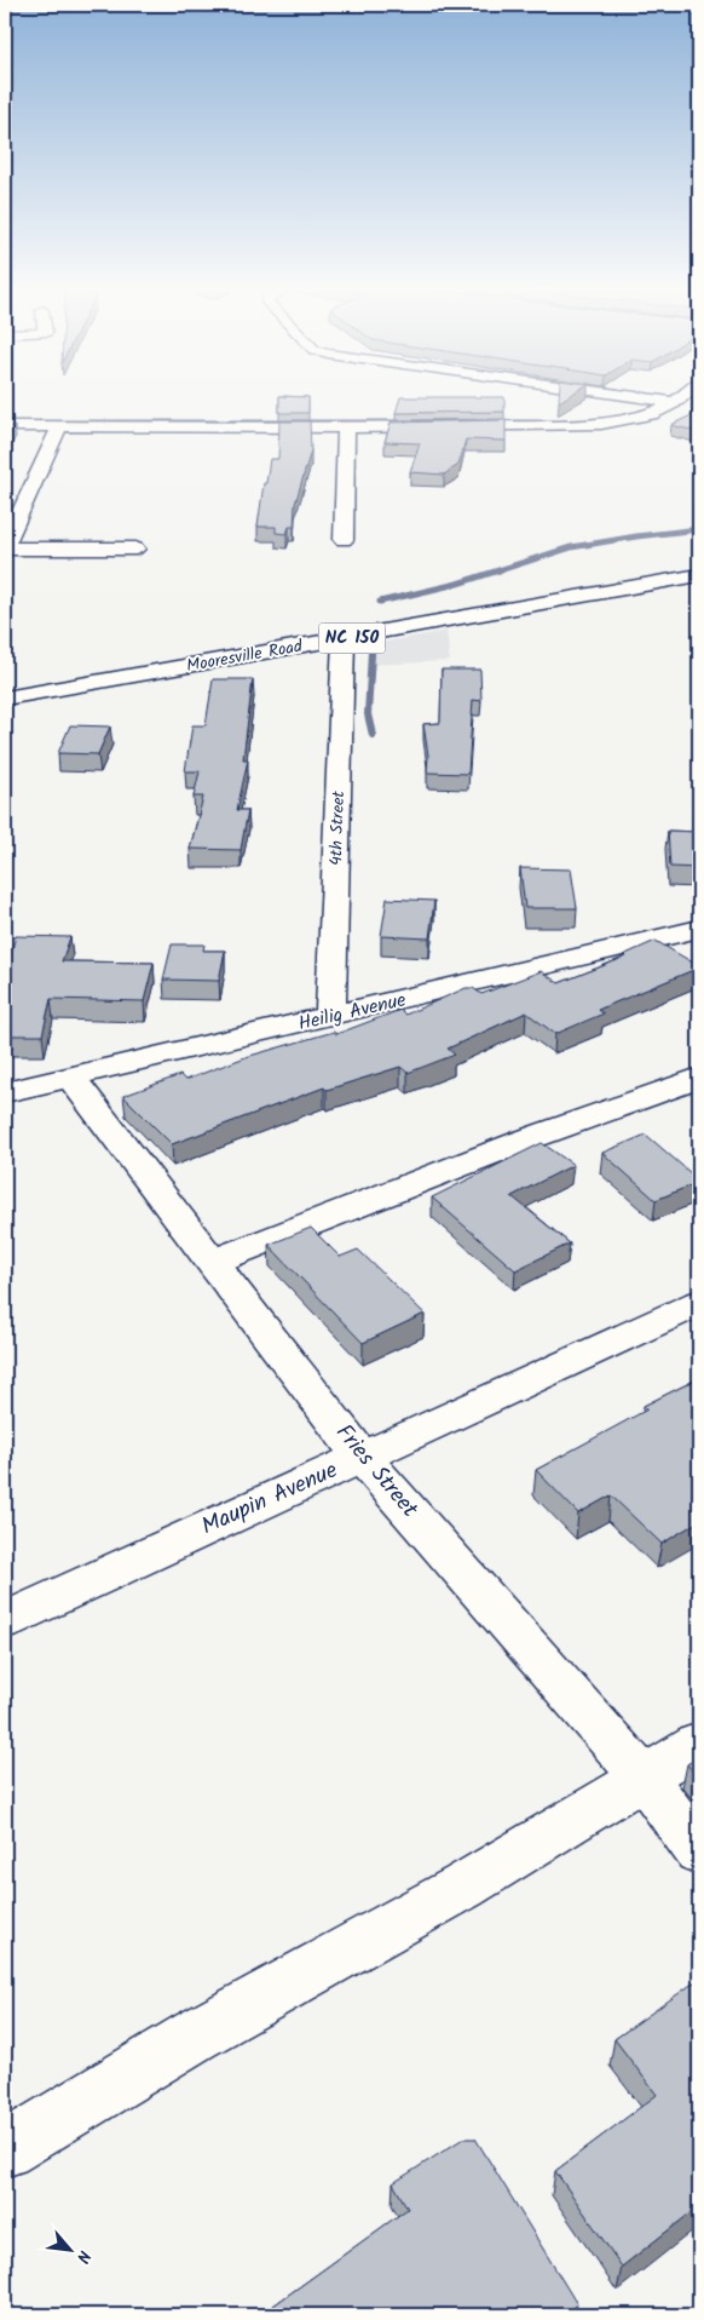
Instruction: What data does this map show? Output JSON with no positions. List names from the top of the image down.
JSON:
{
  "streets": {
    "street": [
      "NC 150",
      "Mooresville Road",
      "4th Street",
      "Heilig Avenue",
      "Fries Street",
      "Maupin Avenue"
    ]
  },
  "crossings": [
    ["Mooresville Road", "4th Street"],
    ["4th Street", "Heilig Avenue"],
    ["Heilig Avenue", "Fries Street"],
    ["Fries Street", "Maupin Avenue"]
  ],
  "north": "bottom right"
}
